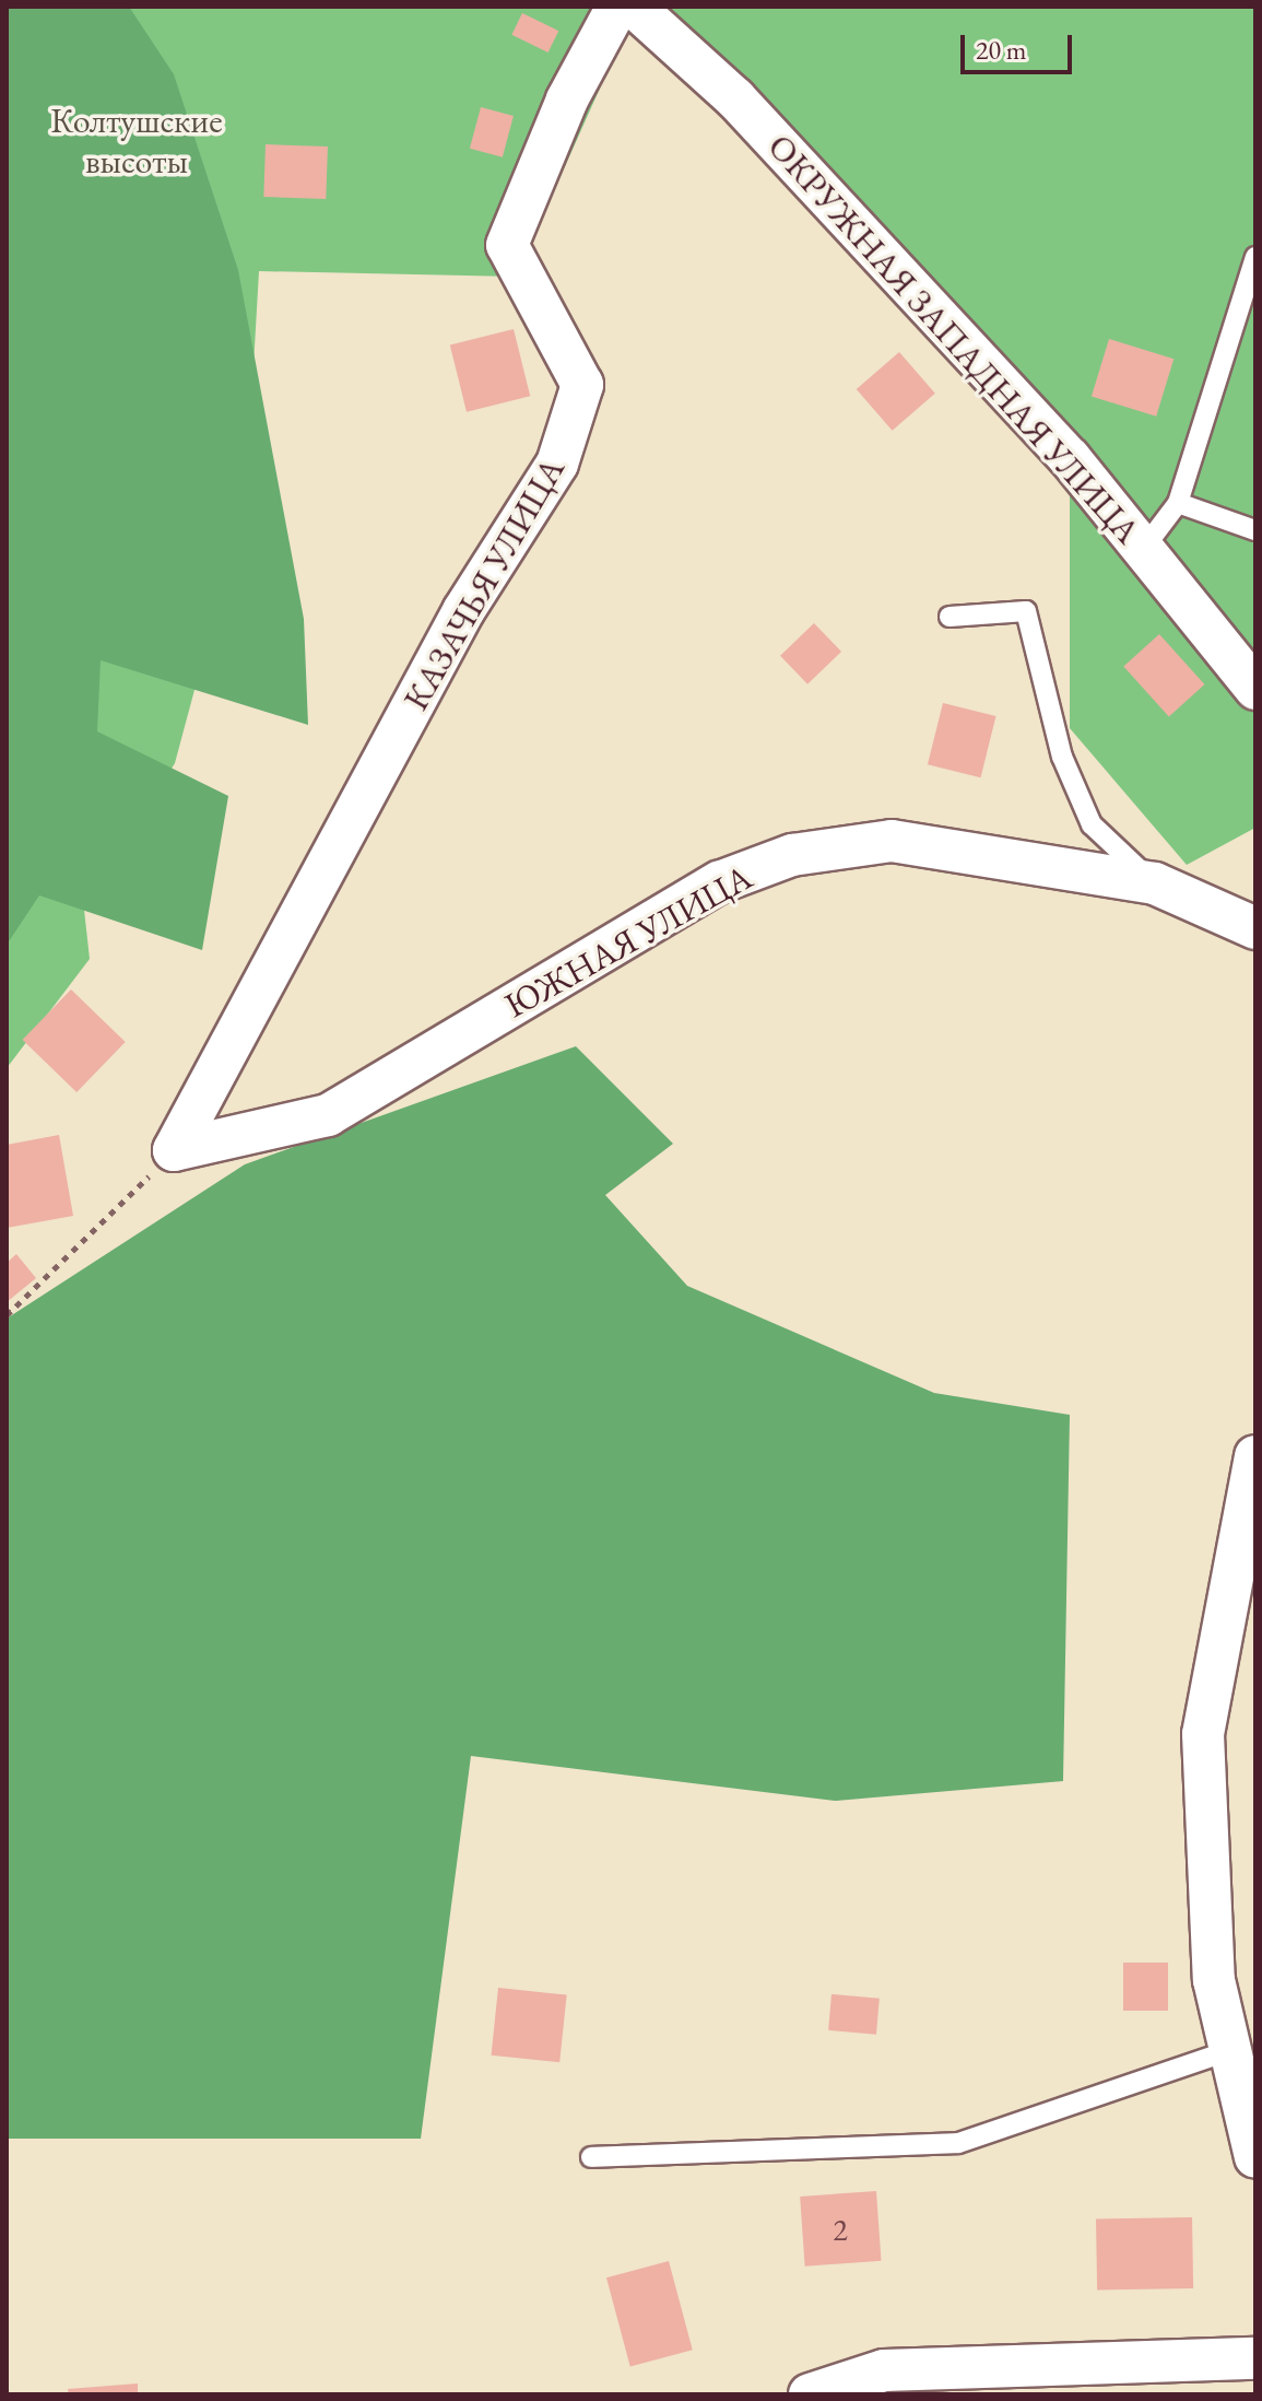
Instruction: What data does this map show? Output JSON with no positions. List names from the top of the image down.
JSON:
{
  "streets": {
    "street": ["ОКРУЖНАЯ ЗАПАДНАЯ УЛИЦА", "КАЗАЧЬЯ УЛИЦА", "ЮЖНАЯ УЛИЦА"]
  },
  "crossings": [
    ["КАЗАЧЬЯ УЛИЦА", "ЮЖНАЯ УЛИЦА"]
  ],
  "parks": ["Колтушские высоты"],
  "house_numbers": ["2"],
  "scale_bar": "20 m"
}
